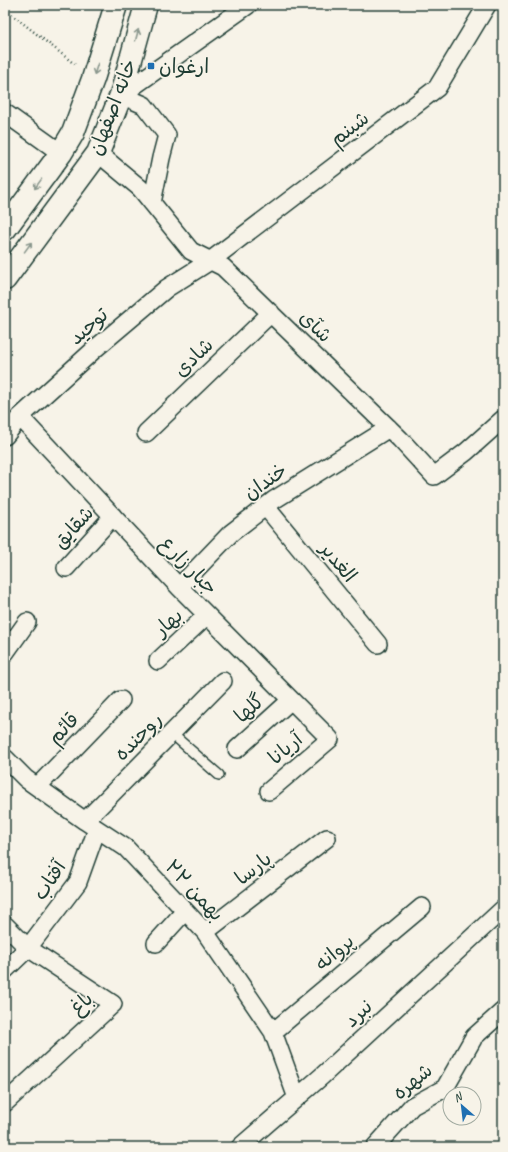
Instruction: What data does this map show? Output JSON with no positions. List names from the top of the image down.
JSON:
{
  "streets": {
    "main road": ["خانه اصفهان"],
    "street": [
      "شبنم",
      "توحید",
      "شآی",
      "شادی",
      "خندان",
      "شقایق",
      "الغدیر",
      "جبار زارع",
      "بهار",
      "گلها",
      "قائم",
      "روحنده",
      "آریانا",
      "پارسا",
      "آفتاب",
      "۲۲ بهمن",
      "پروانه",
      "باغ",
      "نبرد",
      "شهره"
    ]
  },
  "crossings": [
    ["خانه اصفهان", "شآی"],
    ["شبنم", "توحید"],
    ["شبنم", "شآی"],
    ["توحید", "شآی"],
    ["توحید", "جبار زارع"],
    ["شآی", "شادی"],
    ["شآی", "خندان"],
    ["خندان", "الغدیر"],
    ["خندان", "جبار زارع"],
    ["شقایق", "جبار زارع"],
    ["جبار زارع", "بهار"],
    ["جبار زارع", "گلها"],
    ["جبار زارع", "آریانا"],
    ["قائم", "۲۲ بهمن"],
    ["روحنده", "آفتاب"],
    ["روحنده", "۲۲ بهمن"],
    ["پارسا", "۲۲ بهمن"],
    ["آفتاب", "۲۲ بهمن"],
    ["آفتاب", "باغ"],
    ["۲۲ بهمن", "پروانه"],
    ["۲۲ بهمن", "نبرد"]
  ],
  "places": {
    "transit": ["ارغوان"]
  },
  "north": "top left"
}
